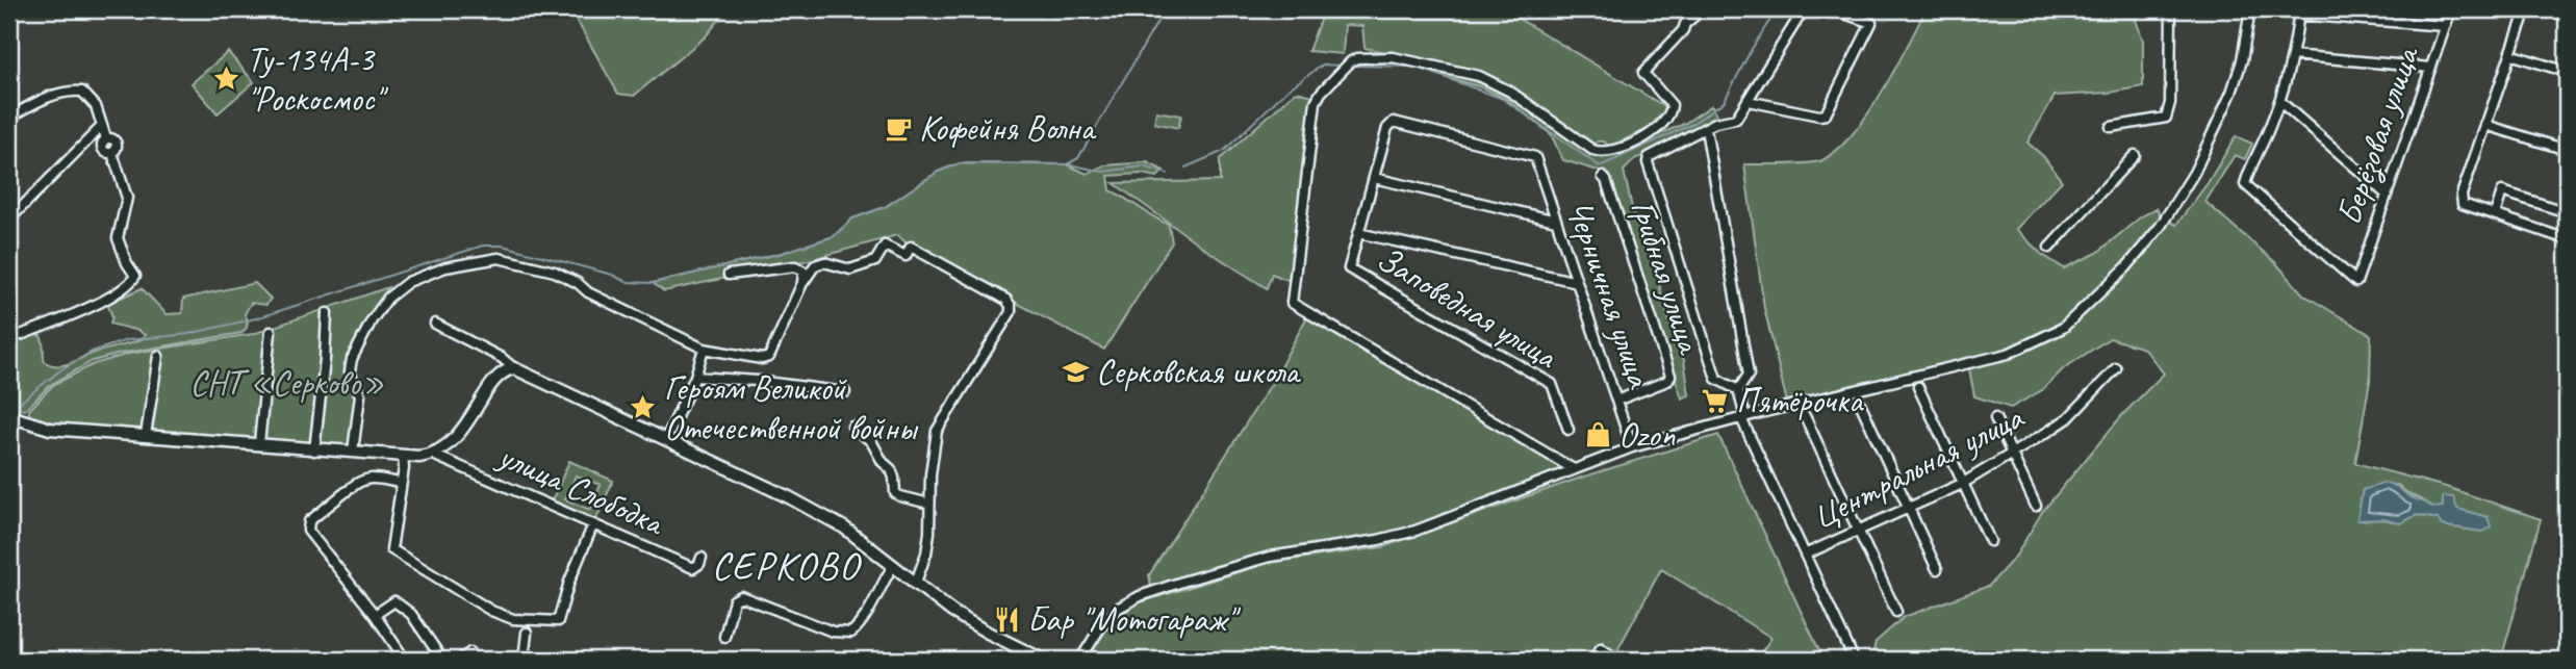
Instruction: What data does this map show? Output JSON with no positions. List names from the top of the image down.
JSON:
{
  "streets": {
    "street": [
      "Берёзовая улица",
      "Грибная улица",
      "Черничная улица",
      "Заповедная улица",
      "Центральная улица",
      "улица Слободка"
    ]
  },
  "crossings": [
    ["Грибная улица", "Черничная улица"],
    ["Черничная улица", "Заповедная улица"]
  ],
  "districts": ["СЕРКОВО"],
  "parks": ["СНТ «Серково»"],
  "places": {
    "place": ["Ту-134А-3 \"Роскосмос\"", "Героям Великой Отечественной войны"],
    "cafe": ["Кофейня Волна"],
    "school or university": ["Серковская школа"],
    "supermarket": ["Пятёрочка"],
    "shop": ["Ozon"],
    "restaurant": ["Бар \"Мотогараж\""]
  }
}
